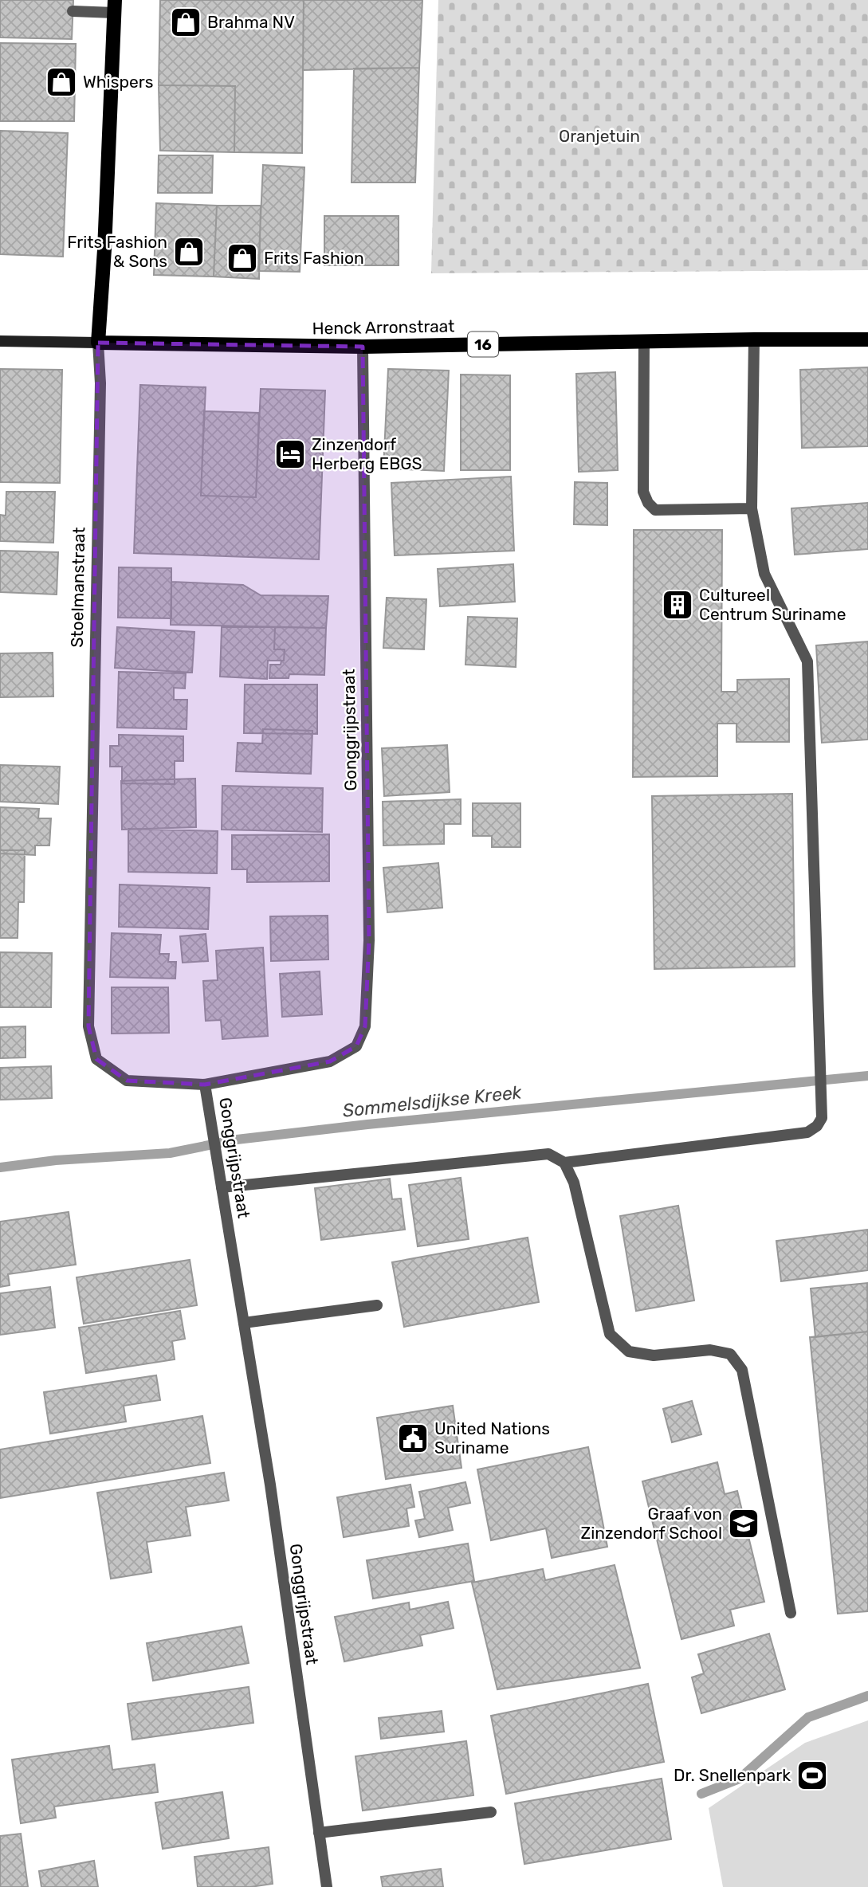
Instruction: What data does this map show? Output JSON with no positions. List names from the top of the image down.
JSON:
{
  "streets": {
    "main road": ["Henck Arronstraat", "16", "Stoelmanstraat"],
    "street": ["Gonggrijpstraat"]
  },
  "crossings": [
    ["Henck Arronstraat", "Stoelmanstraat"],
    ["Henck Arronstraat", "Gonggrijpstraat"],
    ["Stoelmanstraat", "Gonggrijpstraat"]
  ],
  "water": ["Sommelsdijkse Kreek"],
  "parks": ["Oranjetuin"],
  "places": {
    "shop": [
      "Brahma NV",
      "Whispers",
      "Frits Fashion & Sons",
      "Frits Fashion"
    ],
    "hotel": ["Zinzendorf Herberg EBGS"],
    "building": ["Cultureel Centrum Suriname"],
    "public building": ["United Nations Suriname"],
    "school or university": ["Graaf von Zinzendorf School"],
    "sports": ["Dr. Snellenpark"]
  }
}
